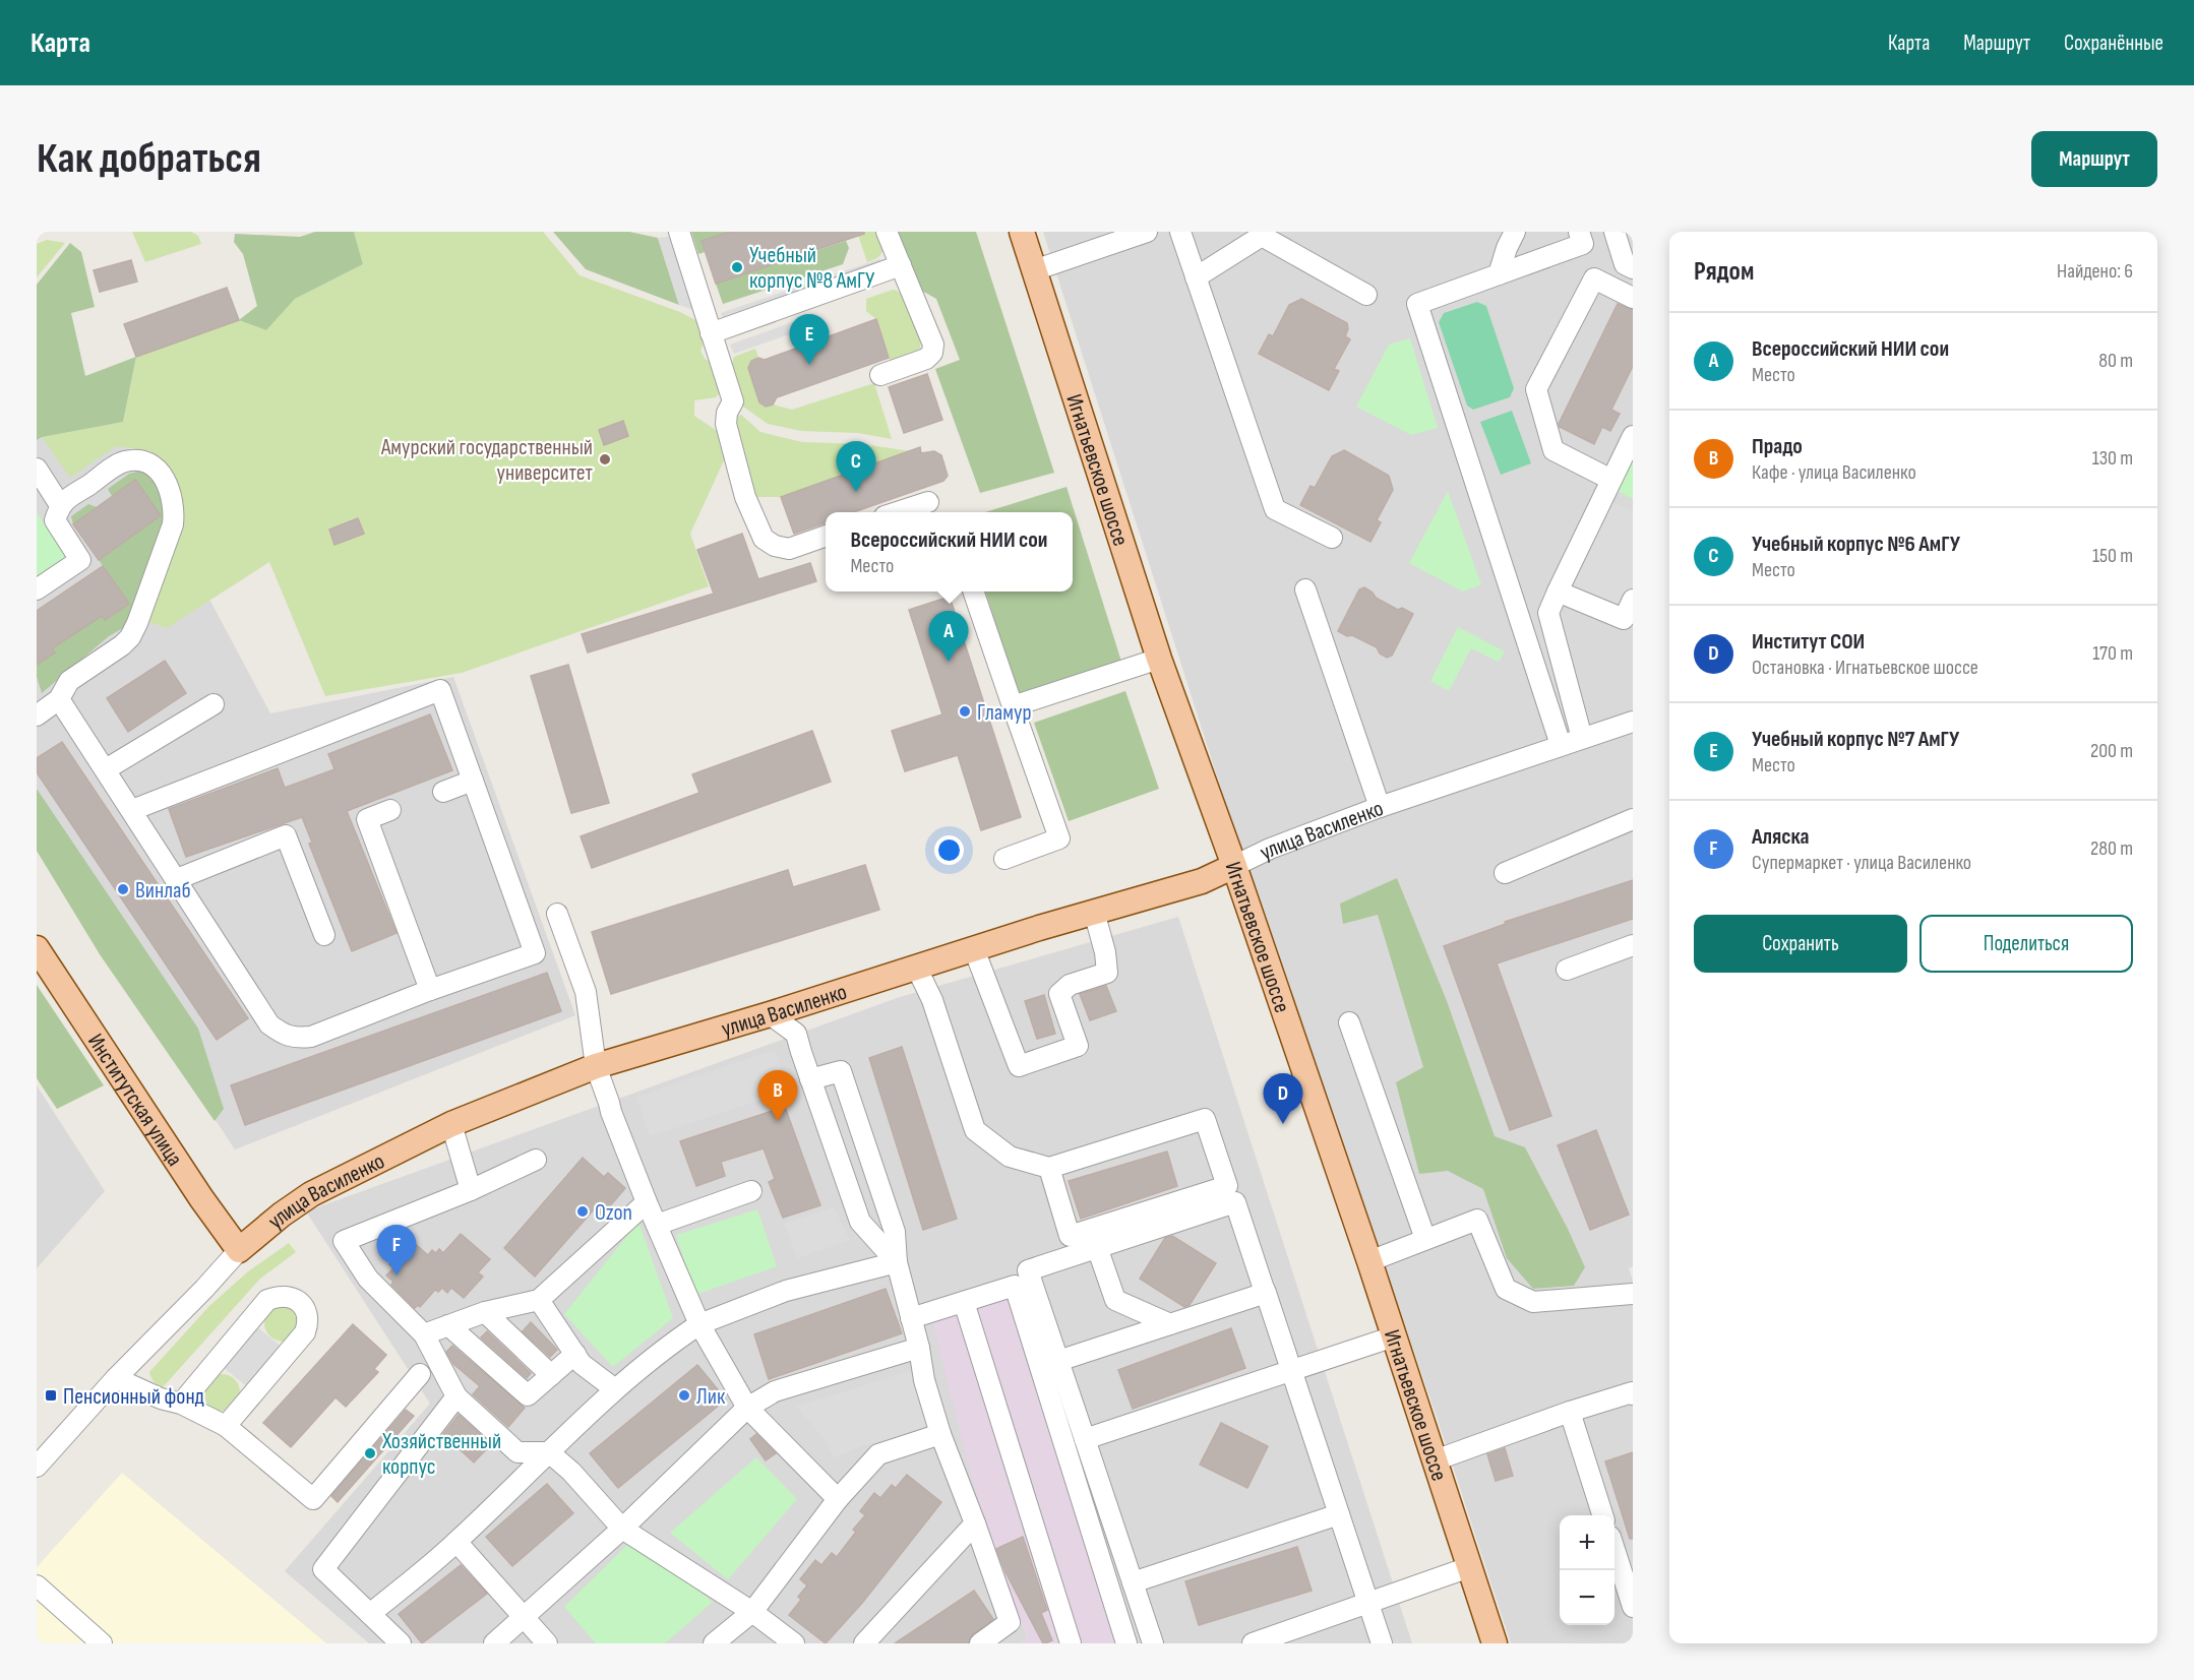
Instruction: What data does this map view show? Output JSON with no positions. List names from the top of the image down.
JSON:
{
  "streets": {
    "main road": ["Игнатьевское шоссе", "улица Василенко", "Институтская улица"]
  },
  "crossings": [
    ["Игнатьевское шоссе", "улица Василенко"],
    ["улица Василенко", "Институтская улица"]
  ],
  "places": {
    "other": [
      "Учебный корпус №8 АмГУ",
      "Амурский государственный университет",
      "Гламур",
      "Винлаб",
      "Ozon",
      "Лик",
      "Хозяйственный корпус"
    ],
    "transit": ["Пенсионный фонд"]
  },
  "page": {
    "header": "Карта",
    "nav": ["Карта", "Маршрут", "Сохранённые"],
    "buttons": [
      "Маршрут",
      ["Сохранить", "Поделиться"]
    ],
    "title": "Как добраться",
    "heading": ["Рядом", "Найдено: 6"],
    "list": [
      {
        "mark": "A",
        "name": "Всероссийский НИИ сои",
        "note": "Место",
        "value": "80 m"
      },
      {
        "mark": "B",
        "name": "Прадо",
        "note": "Кафе · улица Василенко",
        "value": "130 m"
      },
      {
        "mark": "C",
        "name": "Учебный корпус №6 АмГУ",
        "note": "Место",
        "value": "150 m"
      },
      {
        "mark": "D",
        "name": "Институт СОИ",
        "note": "Остановка · Игнатьевское шоссе",
        "value": "170 m"
      },
      {
        "mark": "E",
        "name": "Учебный корпус №7 АмГУ",
        "note": "Место",
        "value": "200 m"
      },
      {
        "mark": "F",
        "name": "Аляска",
        "note": "Супермаркет · улица Василенко",
        "value": "280 m"
      }
    ],
    "pins": [
      "E",
      "C",
      "A",
      "B",
      "D",
      "F"
    ],
    "popup": ["Всероссийский НИИ сои", "Место"],
    "map_buttons": ["+", "−"]
  }
}
